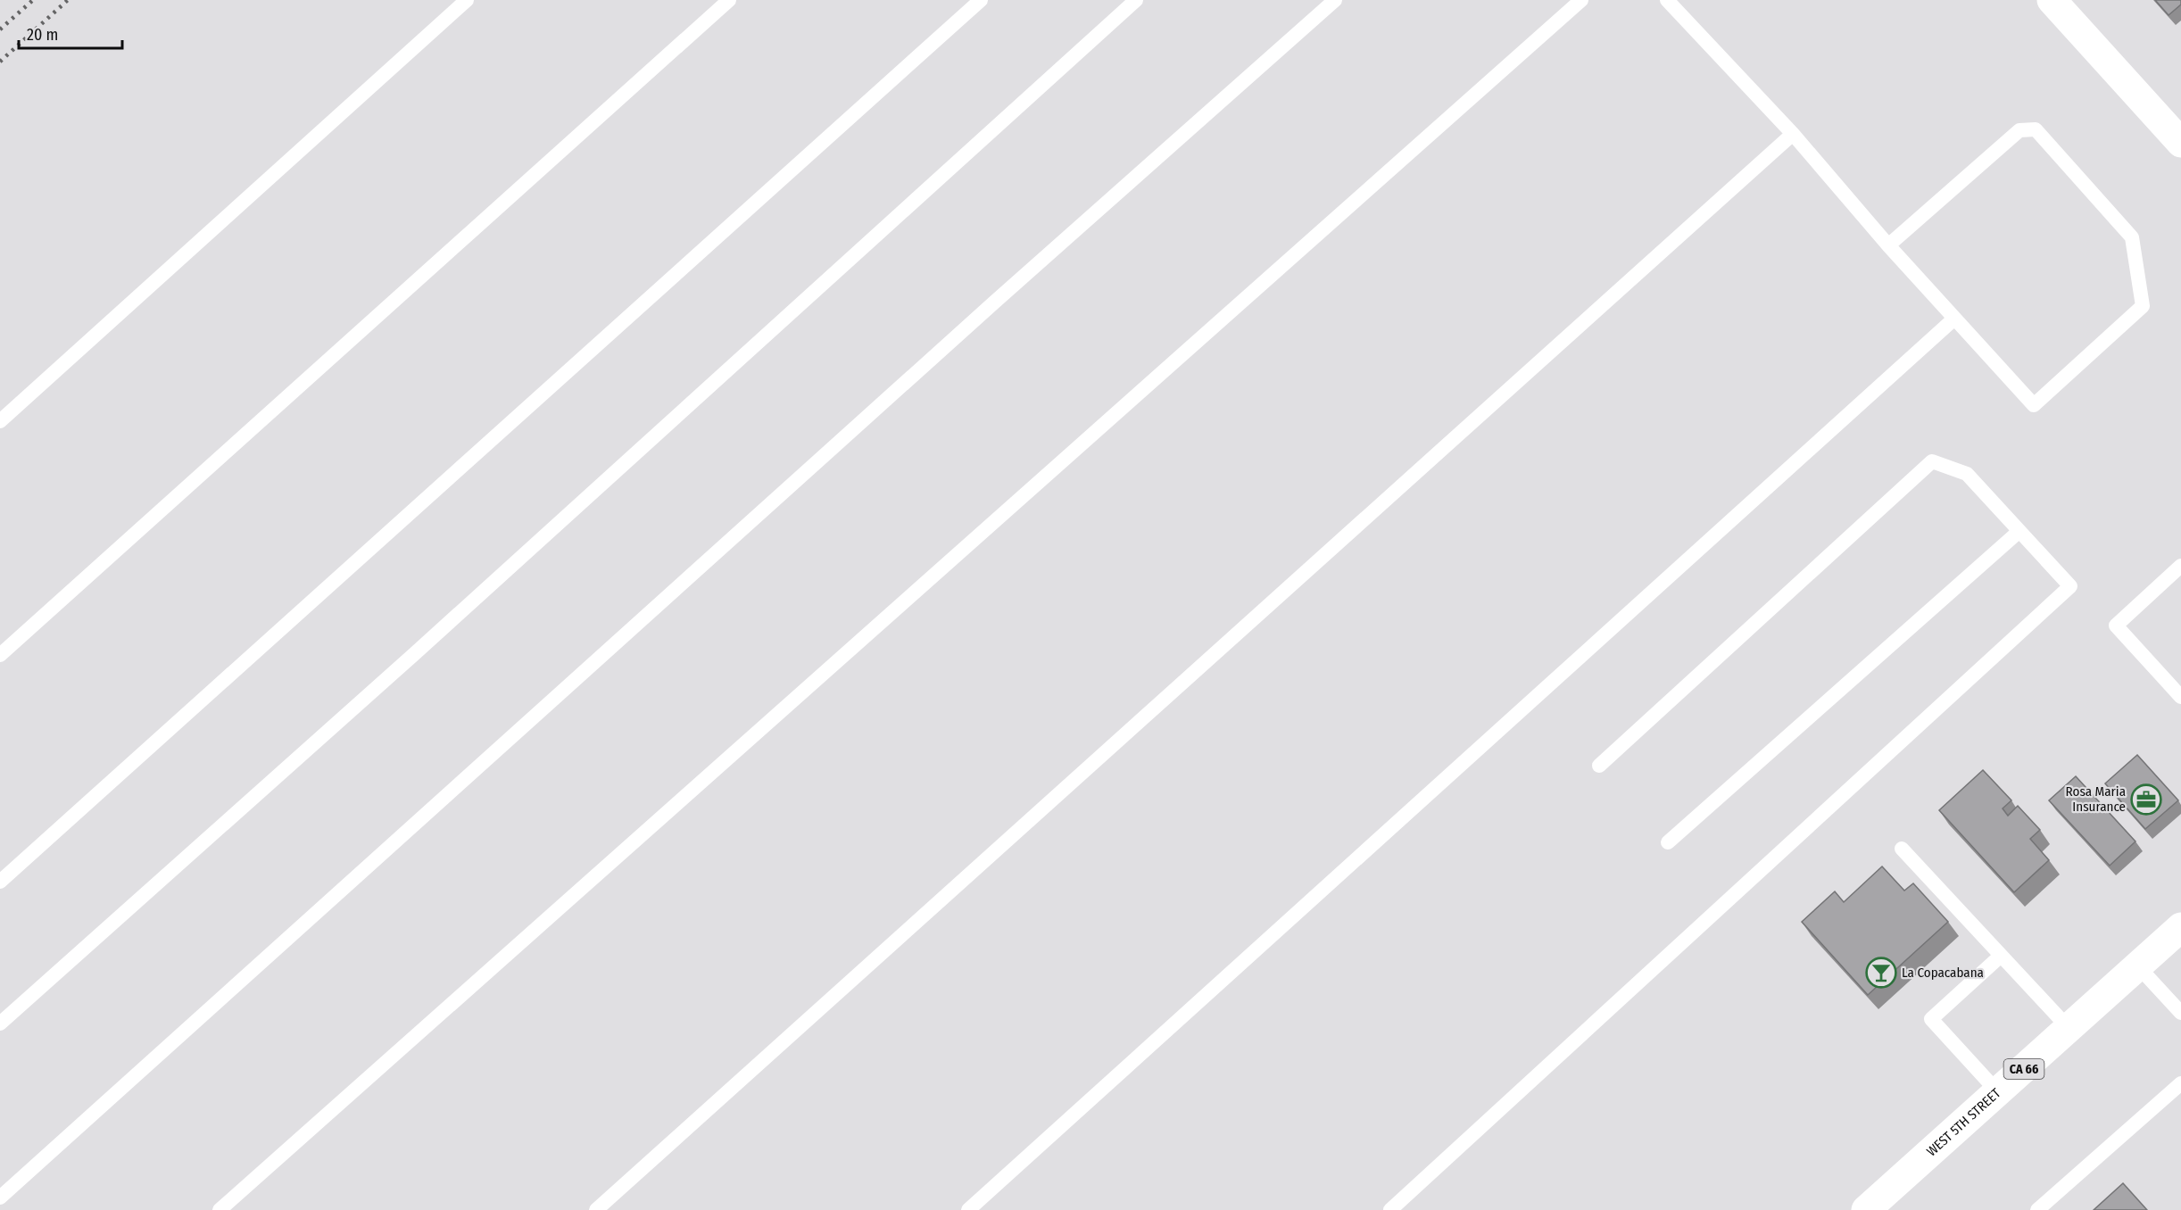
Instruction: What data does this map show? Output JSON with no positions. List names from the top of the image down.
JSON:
{
  "streets": {
    "main road": ["CA 66", "WEST 5TH STREET"]
  },
  "places": {
    "office": ["Rosa Maria Insurance"],
    "bar": ["La Copacabana"]
  },
  "scale_bar": "20 m"
}
